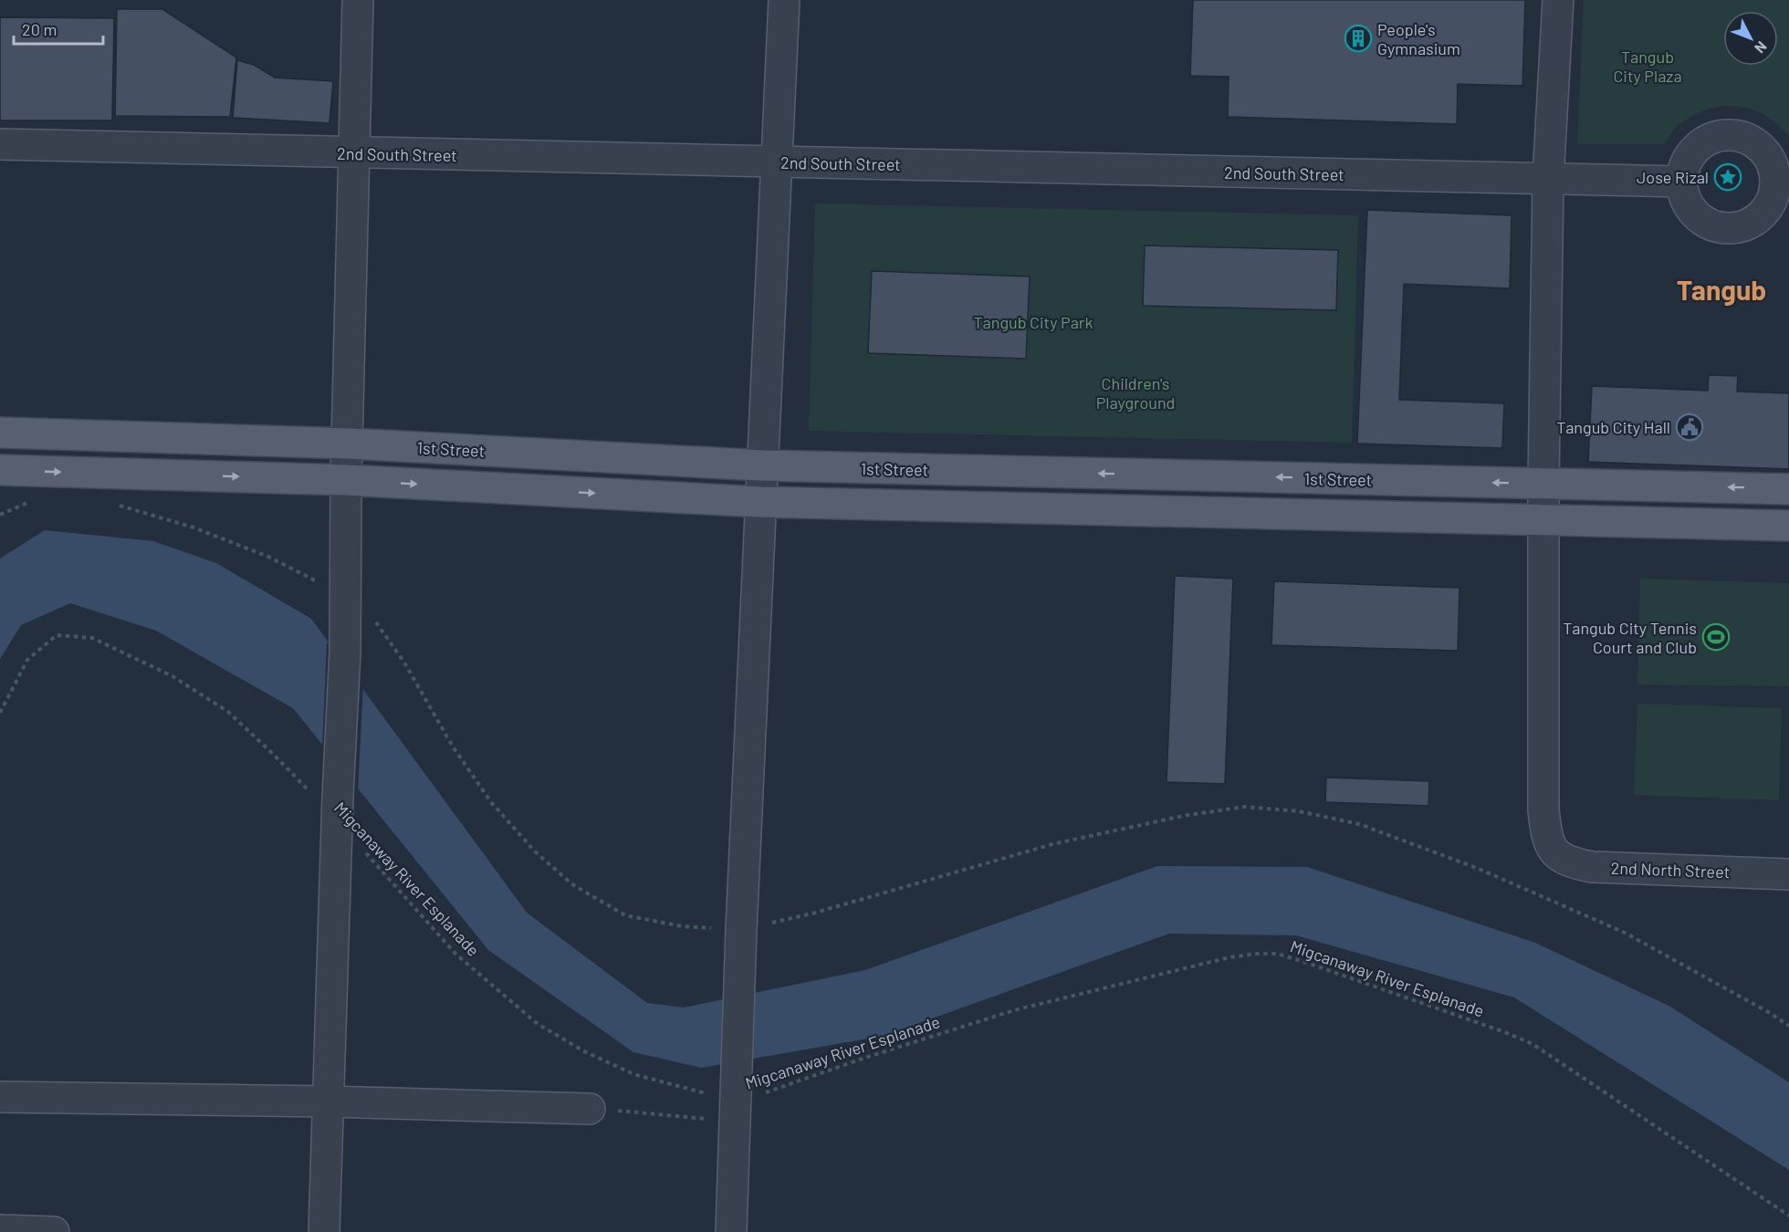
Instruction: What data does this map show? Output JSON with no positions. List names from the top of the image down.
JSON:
{
  "streets": {
    "main road": ["1st Street"],
    "street": ["2nd South Street", "2nd North Street"],
    "path": ["Migcanaway River Esplanade"]
  },
  "districts": ["Tangub"],
  "parks": ["Tangub City Plaza", "Tangub City Park", "Children's Playground"],
  "places": {
    "building": ["People's Gymnasium"],
    "place": ["Jose Rizal"],
    "public building": ["Tangub City Hall"],
    "sports": ["Tangub City Tennis Court and Club"]
  },
  "scale_bar": "20 m",
  "north": "bottom right"
}
